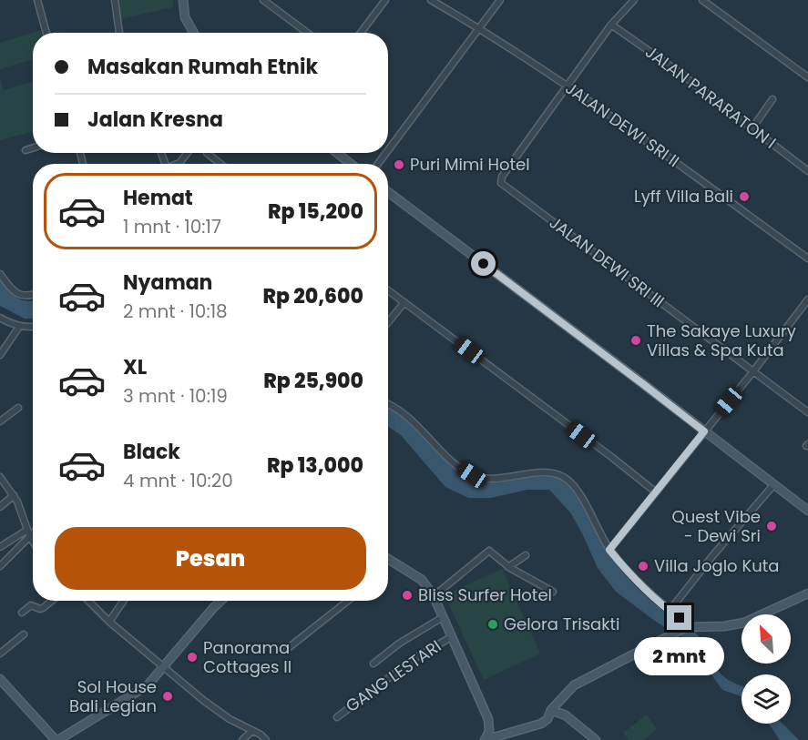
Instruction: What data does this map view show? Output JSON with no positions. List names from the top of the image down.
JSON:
{
  "streets": {
    "street": [
      "JALAN PARARATON I",
      "JALAN DEWI SRI II",
      "JALAN DEWI SRI III",
      "GANG LESTARI"
    ]
  },
  "crossings": [
    ["JALAN DEWI SRI II", "JALAN DEWI SRI III"]
  ],
  "places": [
    "Puri Mimi Hotel",
    "Lyff Villa Bali",
    "The Sakaye Luxury Villas & Spa Kuta",
    "Quest Vibe - Dewi Sri",
    "Villa Joglo Kuta",
    "Bliss Surfer Hotel",
    "Gelora Trisakti",
    "Panorama Cottages II",
    "Sol House Bali Legian"
  ],
  "north": "top left",
  "page": {
    "banner": ["Masakan Rumah Etnik", "Jalan Kresna"],
    "list": [
      {
        "name": "Hemat",
        "note": "1 mnt · 10:17",
        "value": "Rp 15,200"
      },
      {
        "name": "Nyaman",
        "note": "2 mnt · 10:18",
        "value": "Rp 20,600"
      },
      {
        "name": "XL",
        "note": "3 mnt · 10:19",
        "value": "Rp 25,900"
      },
      {
        "name": "Black",
        "note": "4 mnt · 10:20",
        "value": "Rp 13,000"
      }
    ],
    "buttons": "Pesan",
    "bubble": "2 mnt"
  }
}
